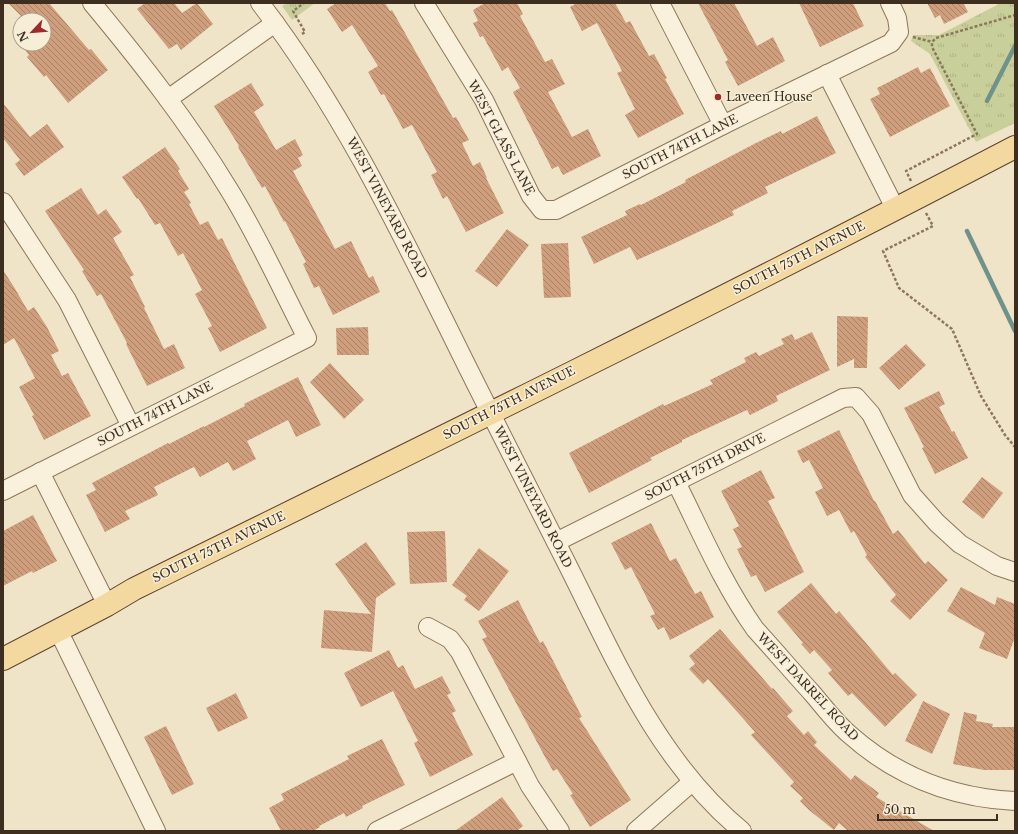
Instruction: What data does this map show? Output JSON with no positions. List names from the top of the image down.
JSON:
{
  "streets": {
    "main road": ["SOUTH 75TH AVENUE"],
    "street": [
      "WEST GLASS LANE",
      "SOUTH 74TH LANE",
      "WEST VINEYARD ROAD",
      "SOUTH 75TH DRIVE",
      "WEST DARREL ROAD"
    ]
  },
  "crossings": [
    ["WEST GLASS LANE", "SOUTH 74TH LANE"],
    ["WEST VINEYARD ROAD", "SOUTH 75TH AVENUE"],
    ["WEST VINEYARD ROAD", "SOUTH 75TH DRIVE"],
    ["SOUTH 75TH DRIVE", "WEST DARREL ROAD"]
  ],
  "places": ["Laveen House"],
  "scale_bar": "50 m",
  "north": "bottom left"
}
